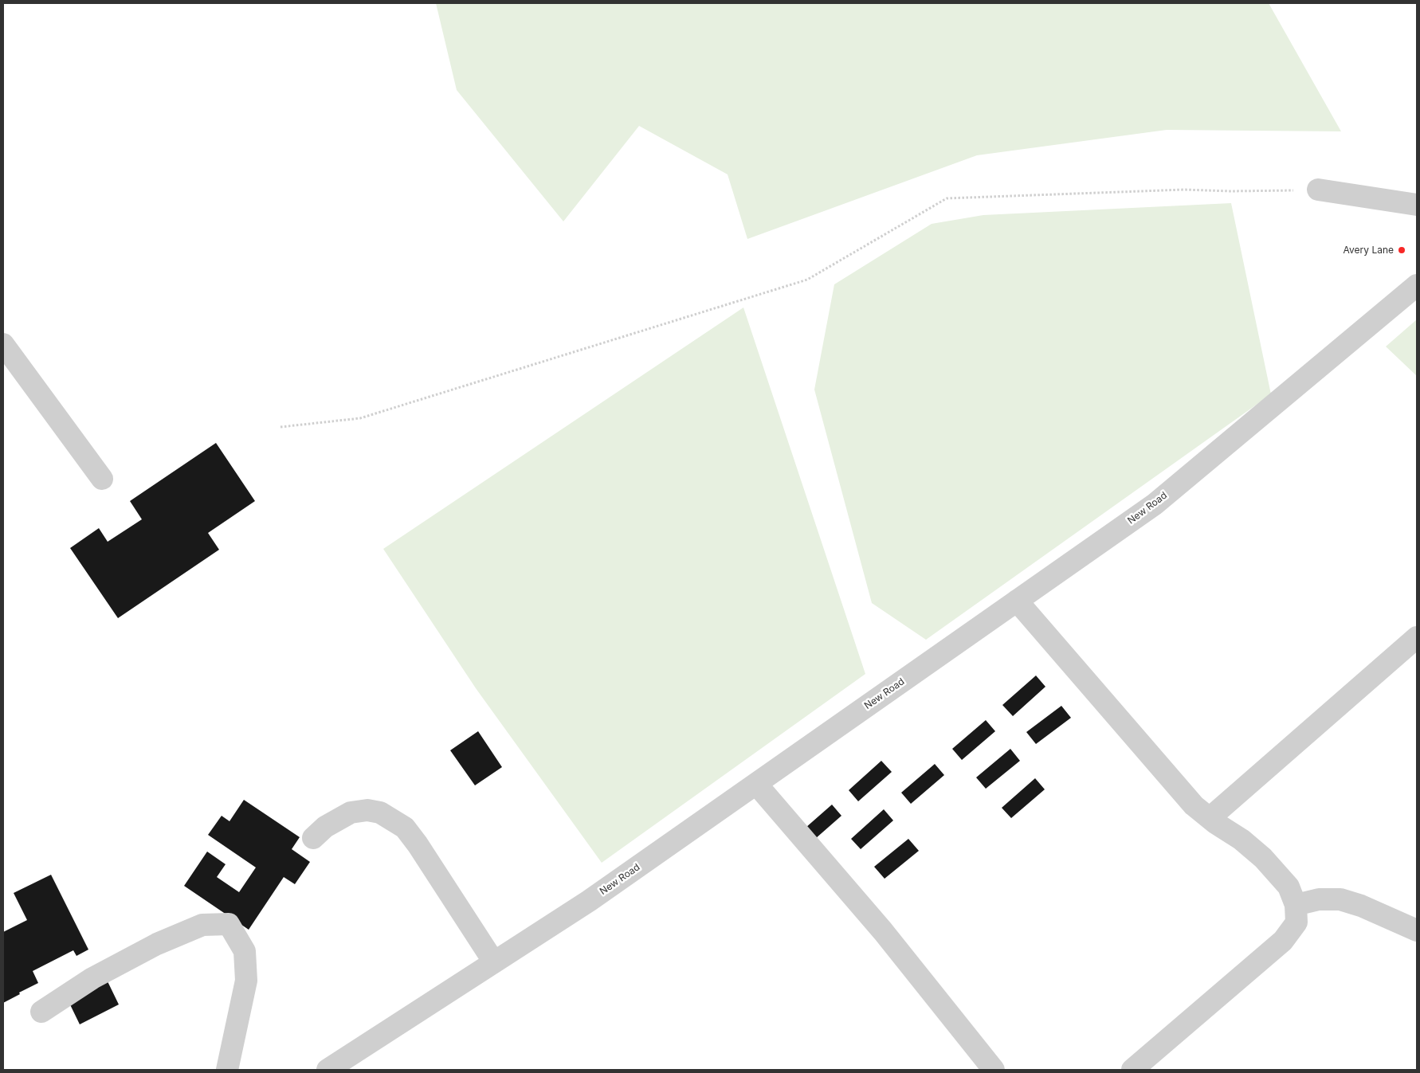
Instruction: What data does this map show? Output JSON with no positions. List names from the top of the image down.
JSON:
{
  "streets": {
    "street": ["New Road"]
  },
  "places": ["Avery Lane"]
}
